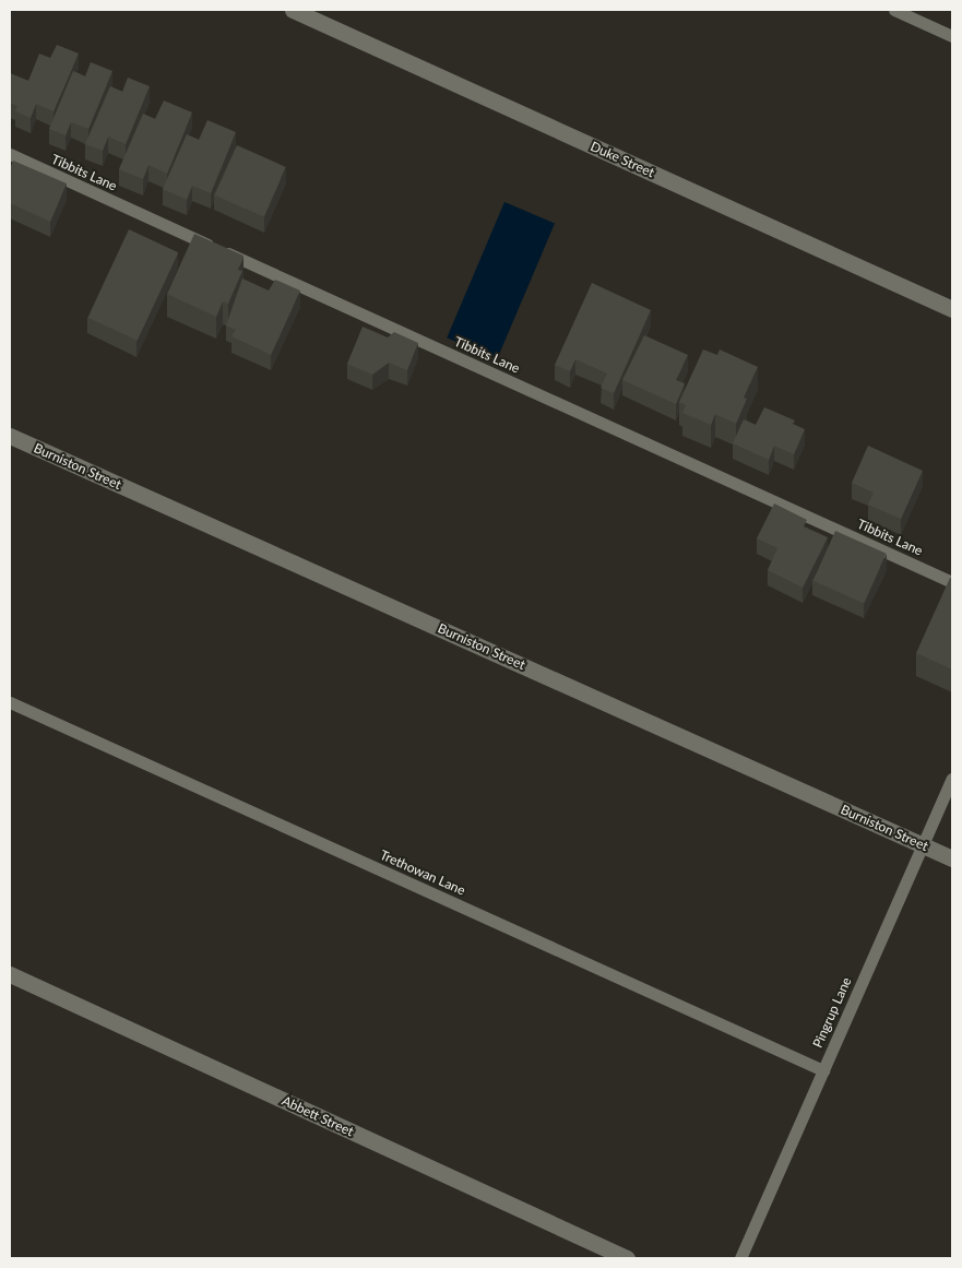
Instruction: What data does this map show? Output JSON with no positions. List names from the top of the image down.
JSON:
{
  "streets": {
    "street": ["Duke Street", "Burniston Street", "Abbett Street"],
    "lane": ["Tibbits Lane", "Trethowan Lane", "Pingrup Lane"]
  },
  "crossings": [
    ["Burniston Street", "Pingrup Lane"],
    ["Trethowan Lane", "Pingrup Lane"]
  ]
}
